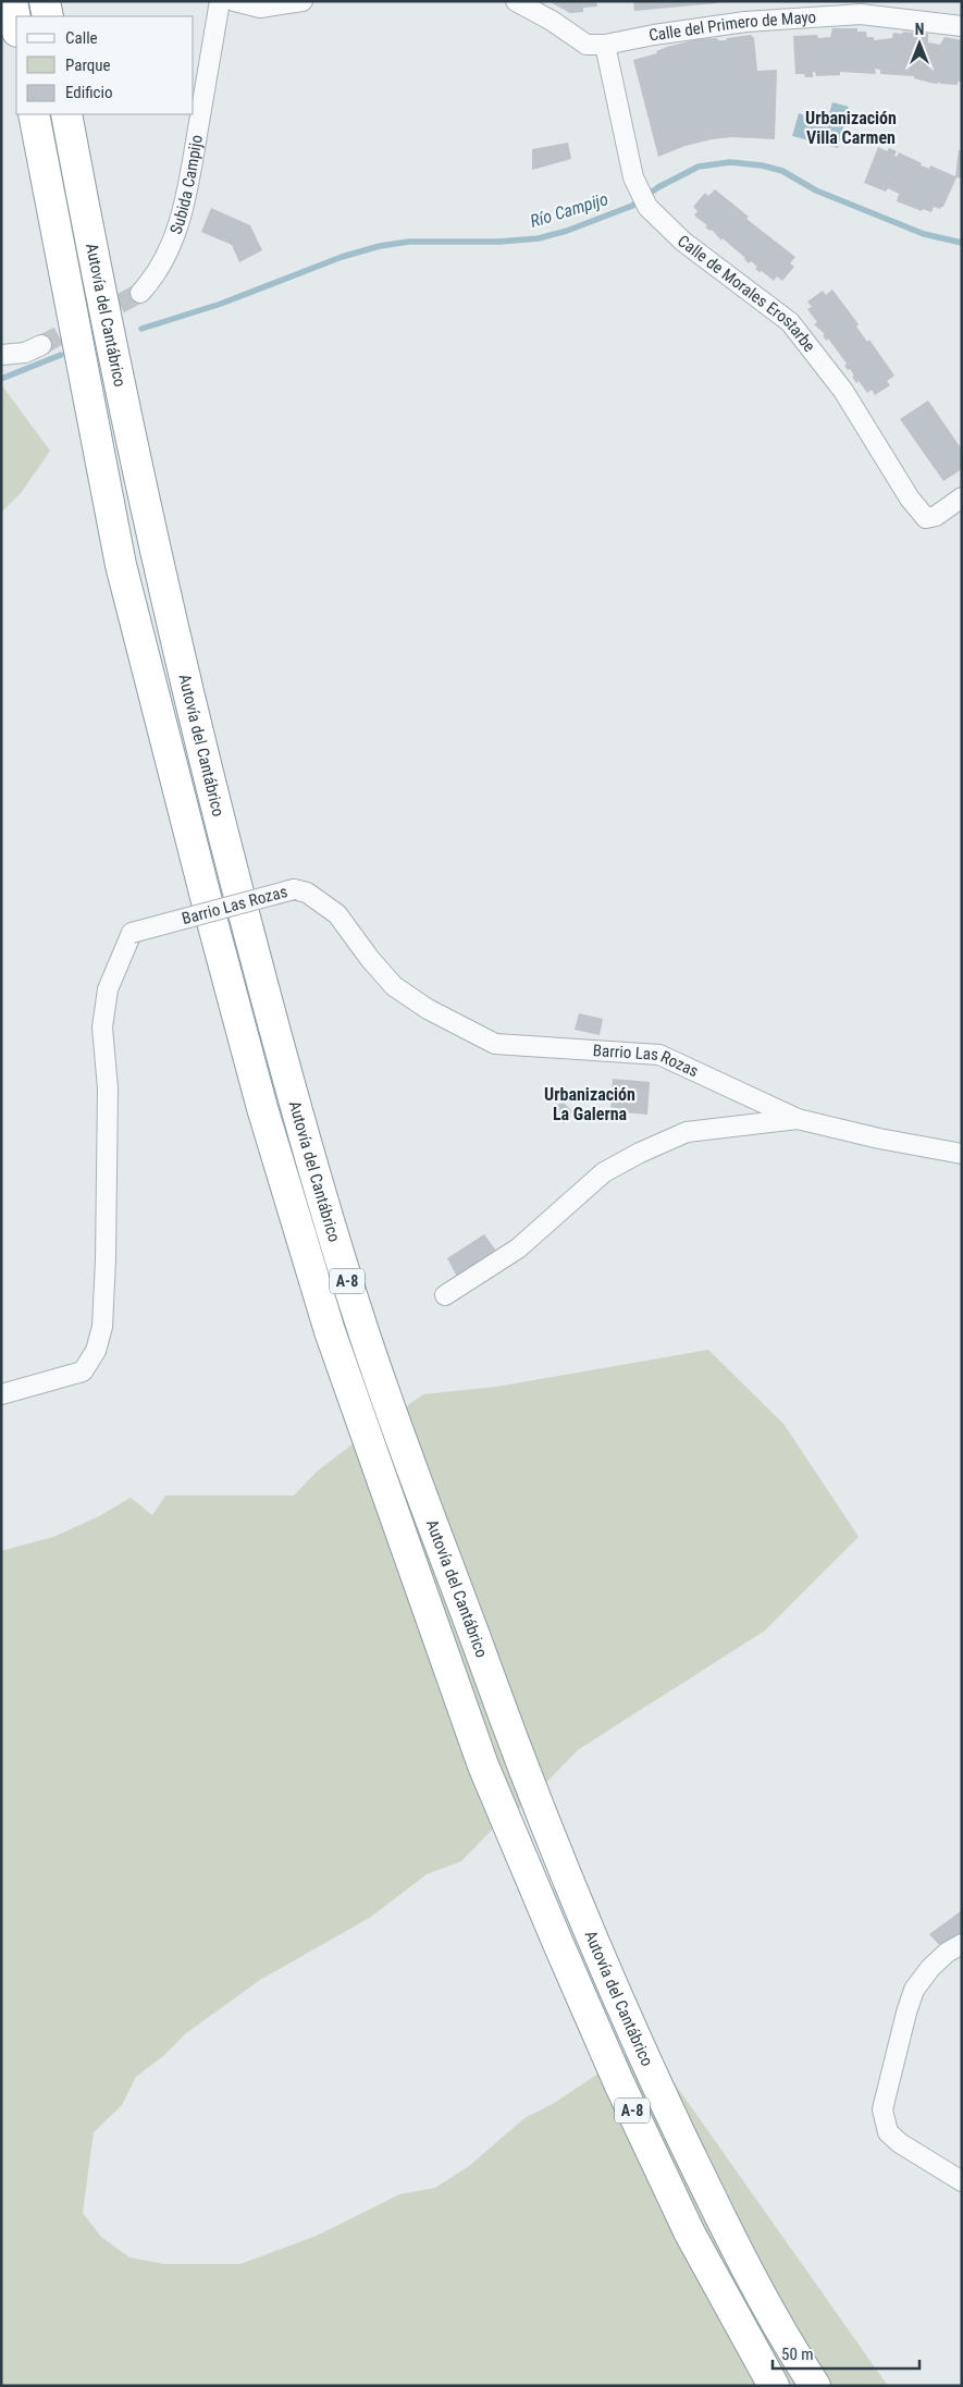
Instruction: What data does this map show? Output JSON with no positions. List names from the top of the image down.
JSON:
{
  "streets": {
    "highway": ["Autovía del Cantábrico", "A-8"],
    "street": [
      "Calle del Primero de Mayo",
      "Subida Campijo",
      "Calle de Morales Erostarbe",
      "Barrio Las Rozas"
    ]
  },
  "crossings": [
    ["Calle del Primero de Mayo", "Calle de Morales Erostarbe"]
  ],
  "districts": ["Urbanización Villa Carmen", "Urbanización La Galerna"],
  "water": ["Río Campijo"],
  "legend": ["Calle", "Parque", "Edificio"],
  "scale_bar": "50 m",
  "north": "top"
}
